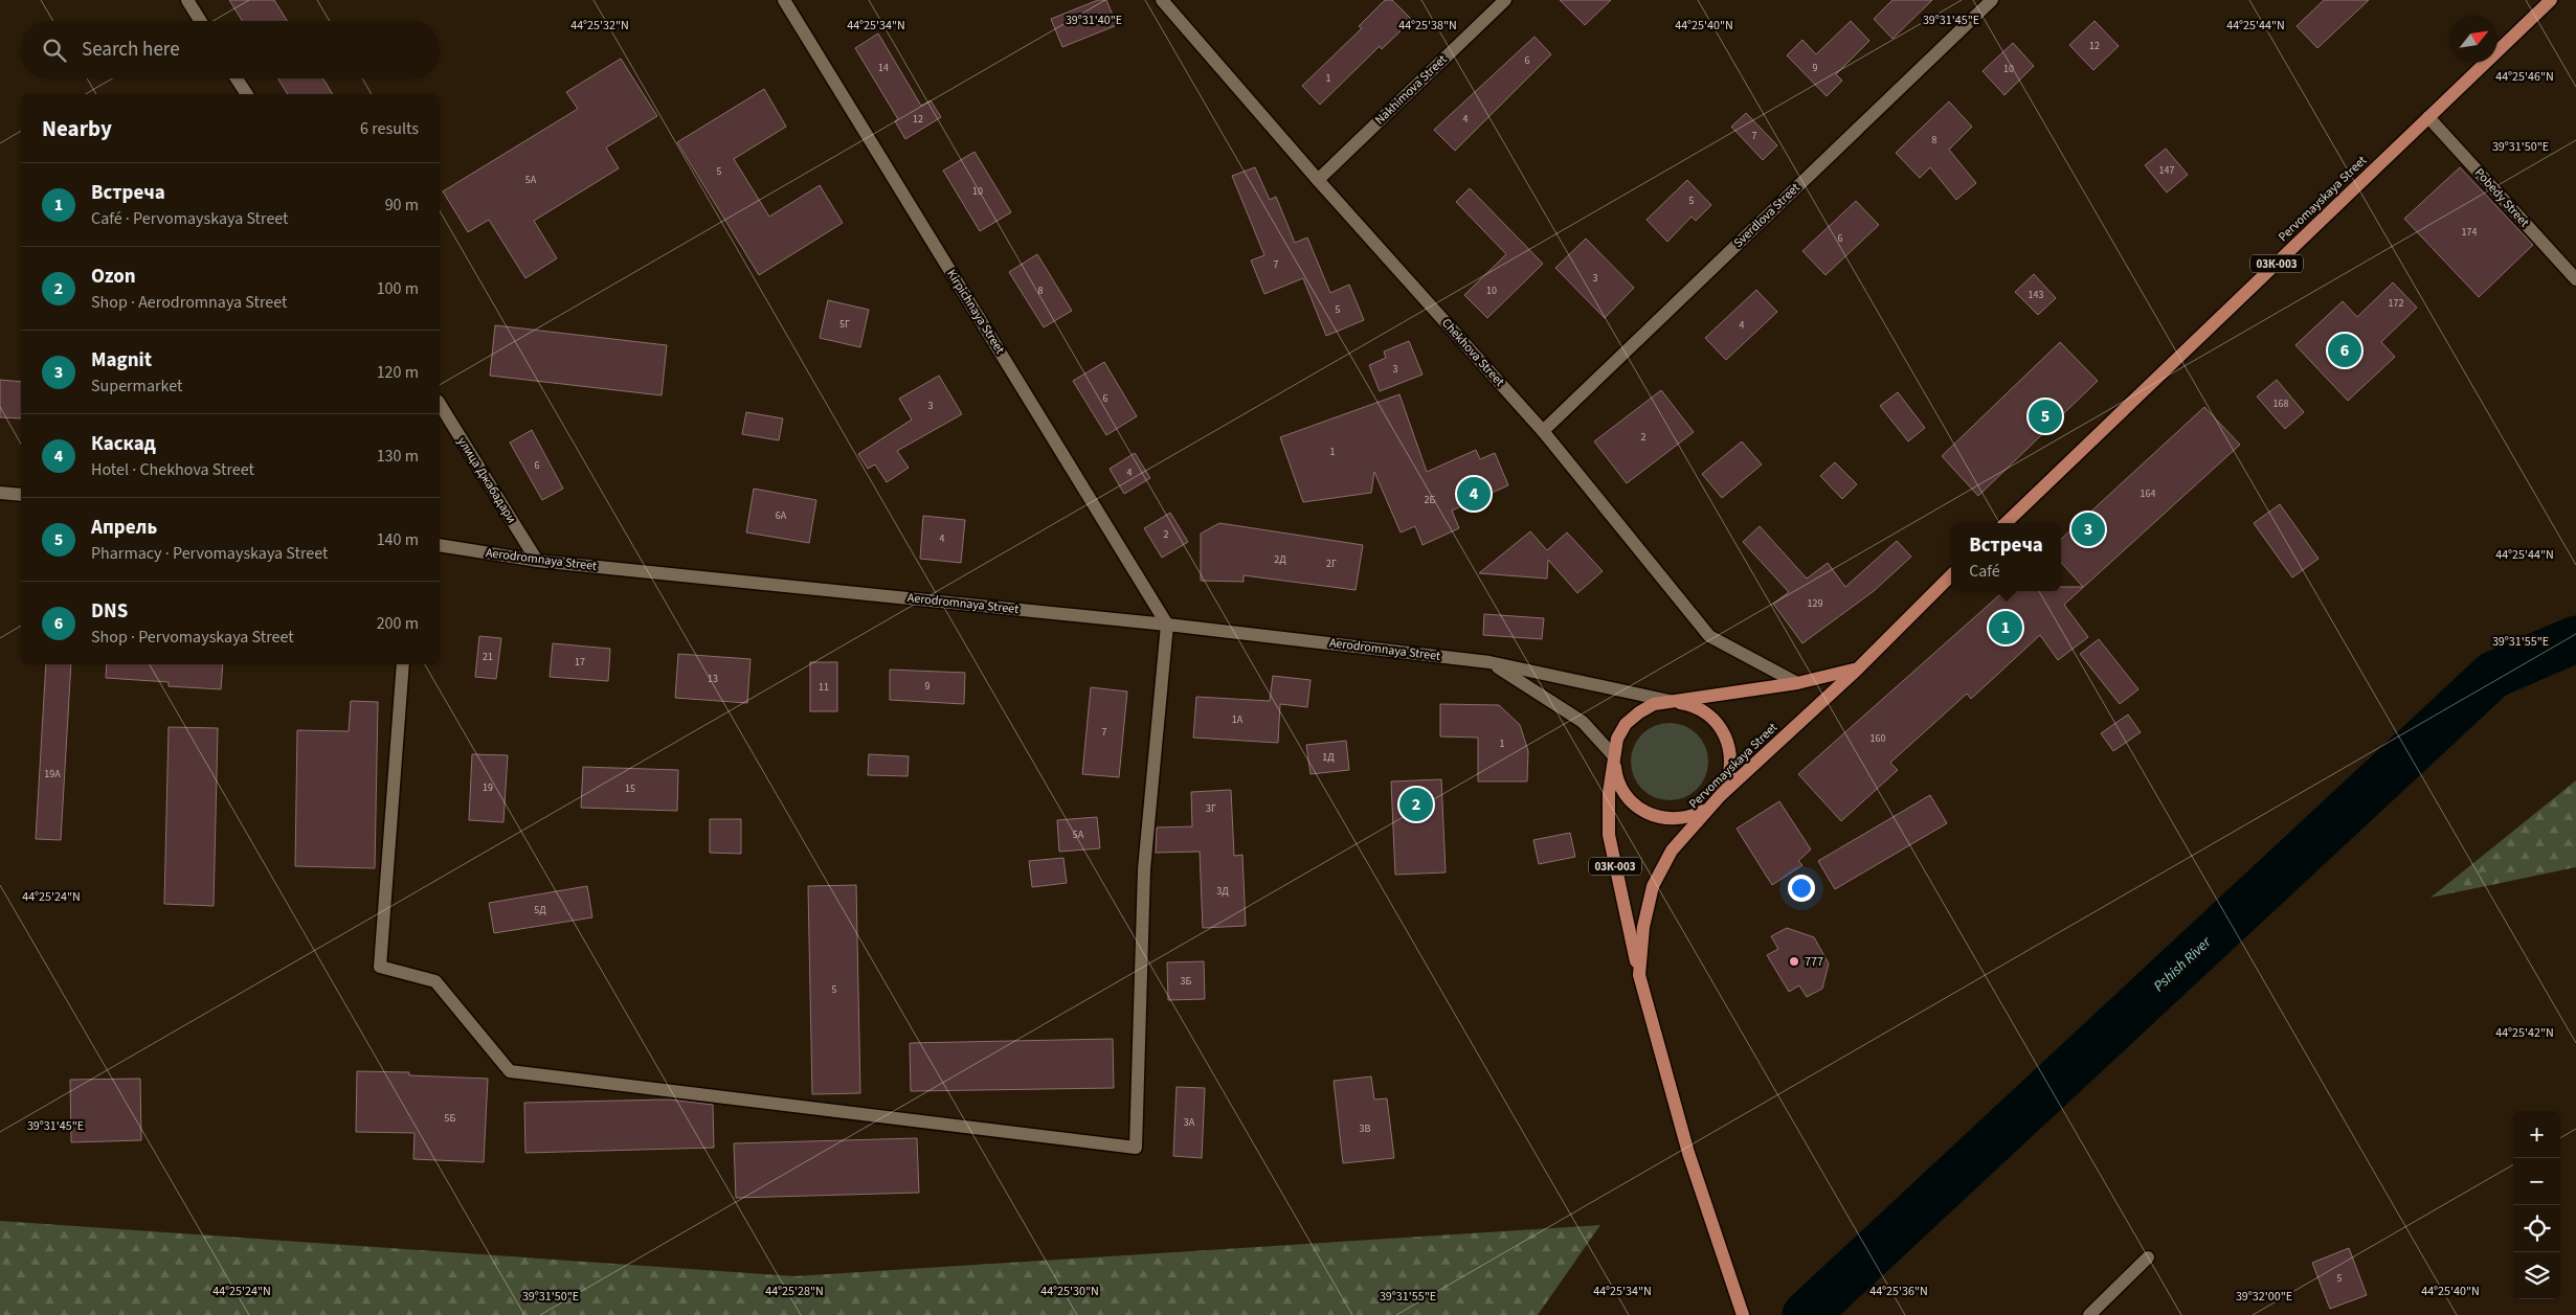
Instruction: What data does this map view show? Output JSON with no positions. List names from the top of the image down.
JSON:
{
  "streets": {
    "main road": ["Pervomayskaya Street", "03К-003"],
    "street": [
      "Nakhimova Street",
      "Pobedy Street",
      "Sverdlova Street",
      "Kirpichnaya Street",
      "Chekhova Street",
      "улица Джабадари",
      "Aerodromnaya Street"
    ]
  },
  "crossings": [
    ["Nakhimova Street", "Chekhova Street"],
    ["Pobedy Street", "Pervomayskaya Street"],
    ["Pervomayskaya Street", "03К-003"],
    ["Pervomayskaya Street", "Aerodromnaya Street"],
    ["Sverdlova Street", "Chekhova Street"],
    ["03К-003", "Chekhova Street"],
    ["03К-003", "Aerodromnaya Street"],
    ["Kirpichnaya Street", "Aerodromnaya Street"],
    ["улица Джабадари", "Aerodromnaya Street"]
  ],
  "water": ["Pshish River"],
  "places": ["777"],
  "house_numbers": [
    "12",
    "6",
    "14",
    "9",
    "10",
    "1",
    "12",
    "4",
    "7",
    "8",
    "147",
    "5",
    "5А",
    "10",
    "5",
    "174",
    "6",
    "7",
    "3",
    "8",
    "10",
    "143",
    "172",
    "5",
    "5Г",
    "4",
    "3",
    "6",
    "168",
    "3",
    "2",
    "1",
    "6",
    "4",
    "164",
    "2Б",
    "6А",
    "2",
    "4",
    "2Д",
    "2Г",
    "129",
    "21",
    "17",
    "13",
    "9",
    "11",
    "1А",
    "7",
    "160",
    "1",
    "1Д",
    "19А",
    "19",
    "15",
    "3Г",
    "5А",
    "3Д",
    "5Д",
    "3Б",
    "5",
    "5Б",
    "3А",
    "3В",
    "5"
  ],
  "north": "top right",
  "page": {
    "search": "Search here",
    "heading": ["Nearby", "6 results"],
    "list": [
      {
        "mark": "1",
        "name": "Встреча",
        "note": "Café · Pervomayskaya Street",
        "value": "90 m"
      },
      {
        "mark": "2",
        "name": "Ozon",
        "note": "Shop · Aerodromnaya Street",
        "value": "100 m"
      },
      {
        "mark": "3",
        "name": "Magnit",
        "note": "Supermarket",
        "value": "120 m"
      },
      {
        "mark": "4",
        "name": "Каскад",
        "note": "Hotel · Chekhova Street",
        "value": "130 m"
      },
      {
        "mark": "5",
        "name": "Апрель",
        "note": "Pharmacy · Pervomayskaya Street",
        "value": "140 m"
      },
      {
        "mark": "6",
        "name": "DNS",
        "note": "Shop · Pervomayskaya Street",
        "value": "200 m"
      }
    ],
    "pins": [
      "6",
      "5",
      "4",
      "3",
      "1",
      "2"
    ],
    "popup": ["Встреча", "Café"],
    "map_buttons": ["+", "−"]
  },
  "coordinates": [
    "39°31'40\"E",
    "39°31'45\"E",
    "44°25'32\"N",
    "44°25'34\"N",
    "44°25'38\"N",
    "44°25'40\"N",
    "44°25'44\"N",
    "44°25'46\"N",
    "39°31'50\"E",
    "39°31'55\"E",
    "44°25'24\"N",
    "44°25'42\"N",
    "44°25'28\"N",
    "44°25'30\"N",
    "44°25'36\"N",
    "39°32'00\"E"
  ]
}
